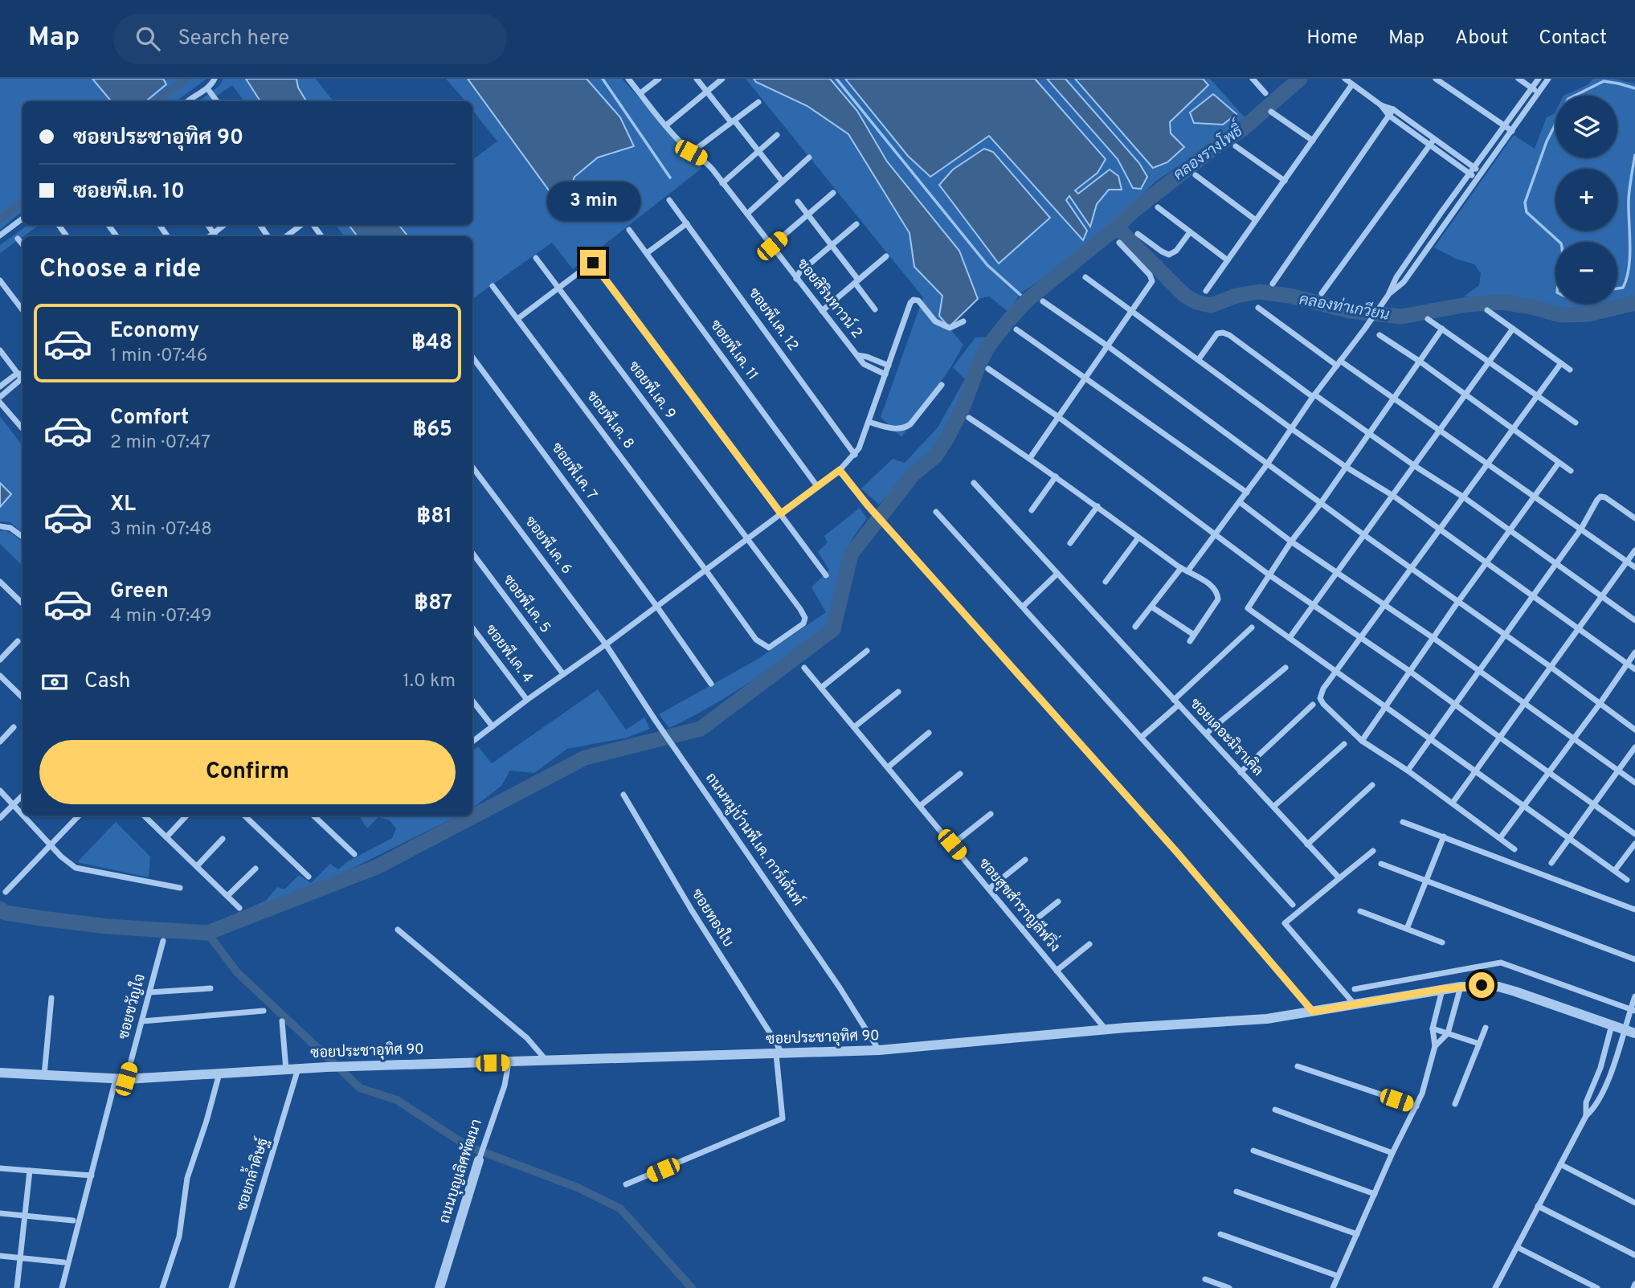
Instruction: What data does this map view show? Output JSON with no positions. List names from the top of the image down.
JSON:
{
  "streets": {
    "street": [
      "ซอยสิรินทาวน์ 2",
      "ซอยพี.เค. 12",
      "ซอยพี.เค. 11",
      "ซอยพี.เค. 9",
      "ซอยพี.เค. 8",
      "ซอยพี.เค. 7",
      "ซอยพี.เค. 6",
      "ซอยพี.เค. 5",
      "ซอยพี.เค. 4",
      "ซอยเดอะมิราเคิล",
      "ถนนหมู่บ้านพี.เค. การ์เด้นท์",
      "ซอยสุขสำราญลีฟวิ่ง",
      "ซอยทองใบ",
      "ซอยขวัญใจ",
      "ซอยประชาอุทิศ 90",
      "ถนนบุญเลิศพัฒนา",
      "ซอยกล้ำดิษฐ์"
    ]
  },
  "crossings": [
    ["ซอยพี.เค. 9", "ซอยพี.เค. 8"],
    ["ซอยพี.เค. 6", "ถนนหมู่บ้านพี.เค. การ์เด้นท์"],
    ["ถนนหมู่บ้านพี.เค. การ์เด้นท์", "ซอยประชาอุทิศ 90"],
    ["ซอยสุขสำราญลีฟวิ่ง", "ซอยประชาอุทิศ 90"],
    ["ซอยทองใบ", "ซอยประชาอุทิศ 90"],
    ["ซอยขวัญใจ", "ซอยประชาอุทิศ 90"],
    ["ซอยประชาอุทิศ 90", "ถนนบุญเลิศพัฒนา"],
    ["ซอยประชาอุทิศ 90", "ซอยกล้ำดิษฐ์"]
  ],
  "water": ["คลองรางโพธิ์", "คลองท่าเกวียน"],
  "page": {
    "header": "Map",
    "search": "Search here",
    "nav": [
      "Home",
      "Map",
      "About",
      "Contact"
    ],
    "map_buttons": ["+", "−"],
    "banner": ["ซอยประชาอุทิศ 90", "ซอยพี.เค. 10"],
    "bubble": "3 min",
    "heading": "Choose a ride",
    "list": [
      {
        "name": "Economy",
        "note": "1 min · 07:46",
        "value": "฿48"
      },
      {
        "name": "Comfort",
        "note": "2 min · 07:47",
        "value": "฿65"
      },
      {
        "name": "XL",
        "note": "3 min · 07:48",
        "value": "฿81"
      },
      {
        "name": "Green",
        "note": "4 min · 07:49",
        "value": "฿87"
      }
    ],
    "pay": ["Cash", "1.0 km"],
    "buttons": "Confirm"
  }
}
